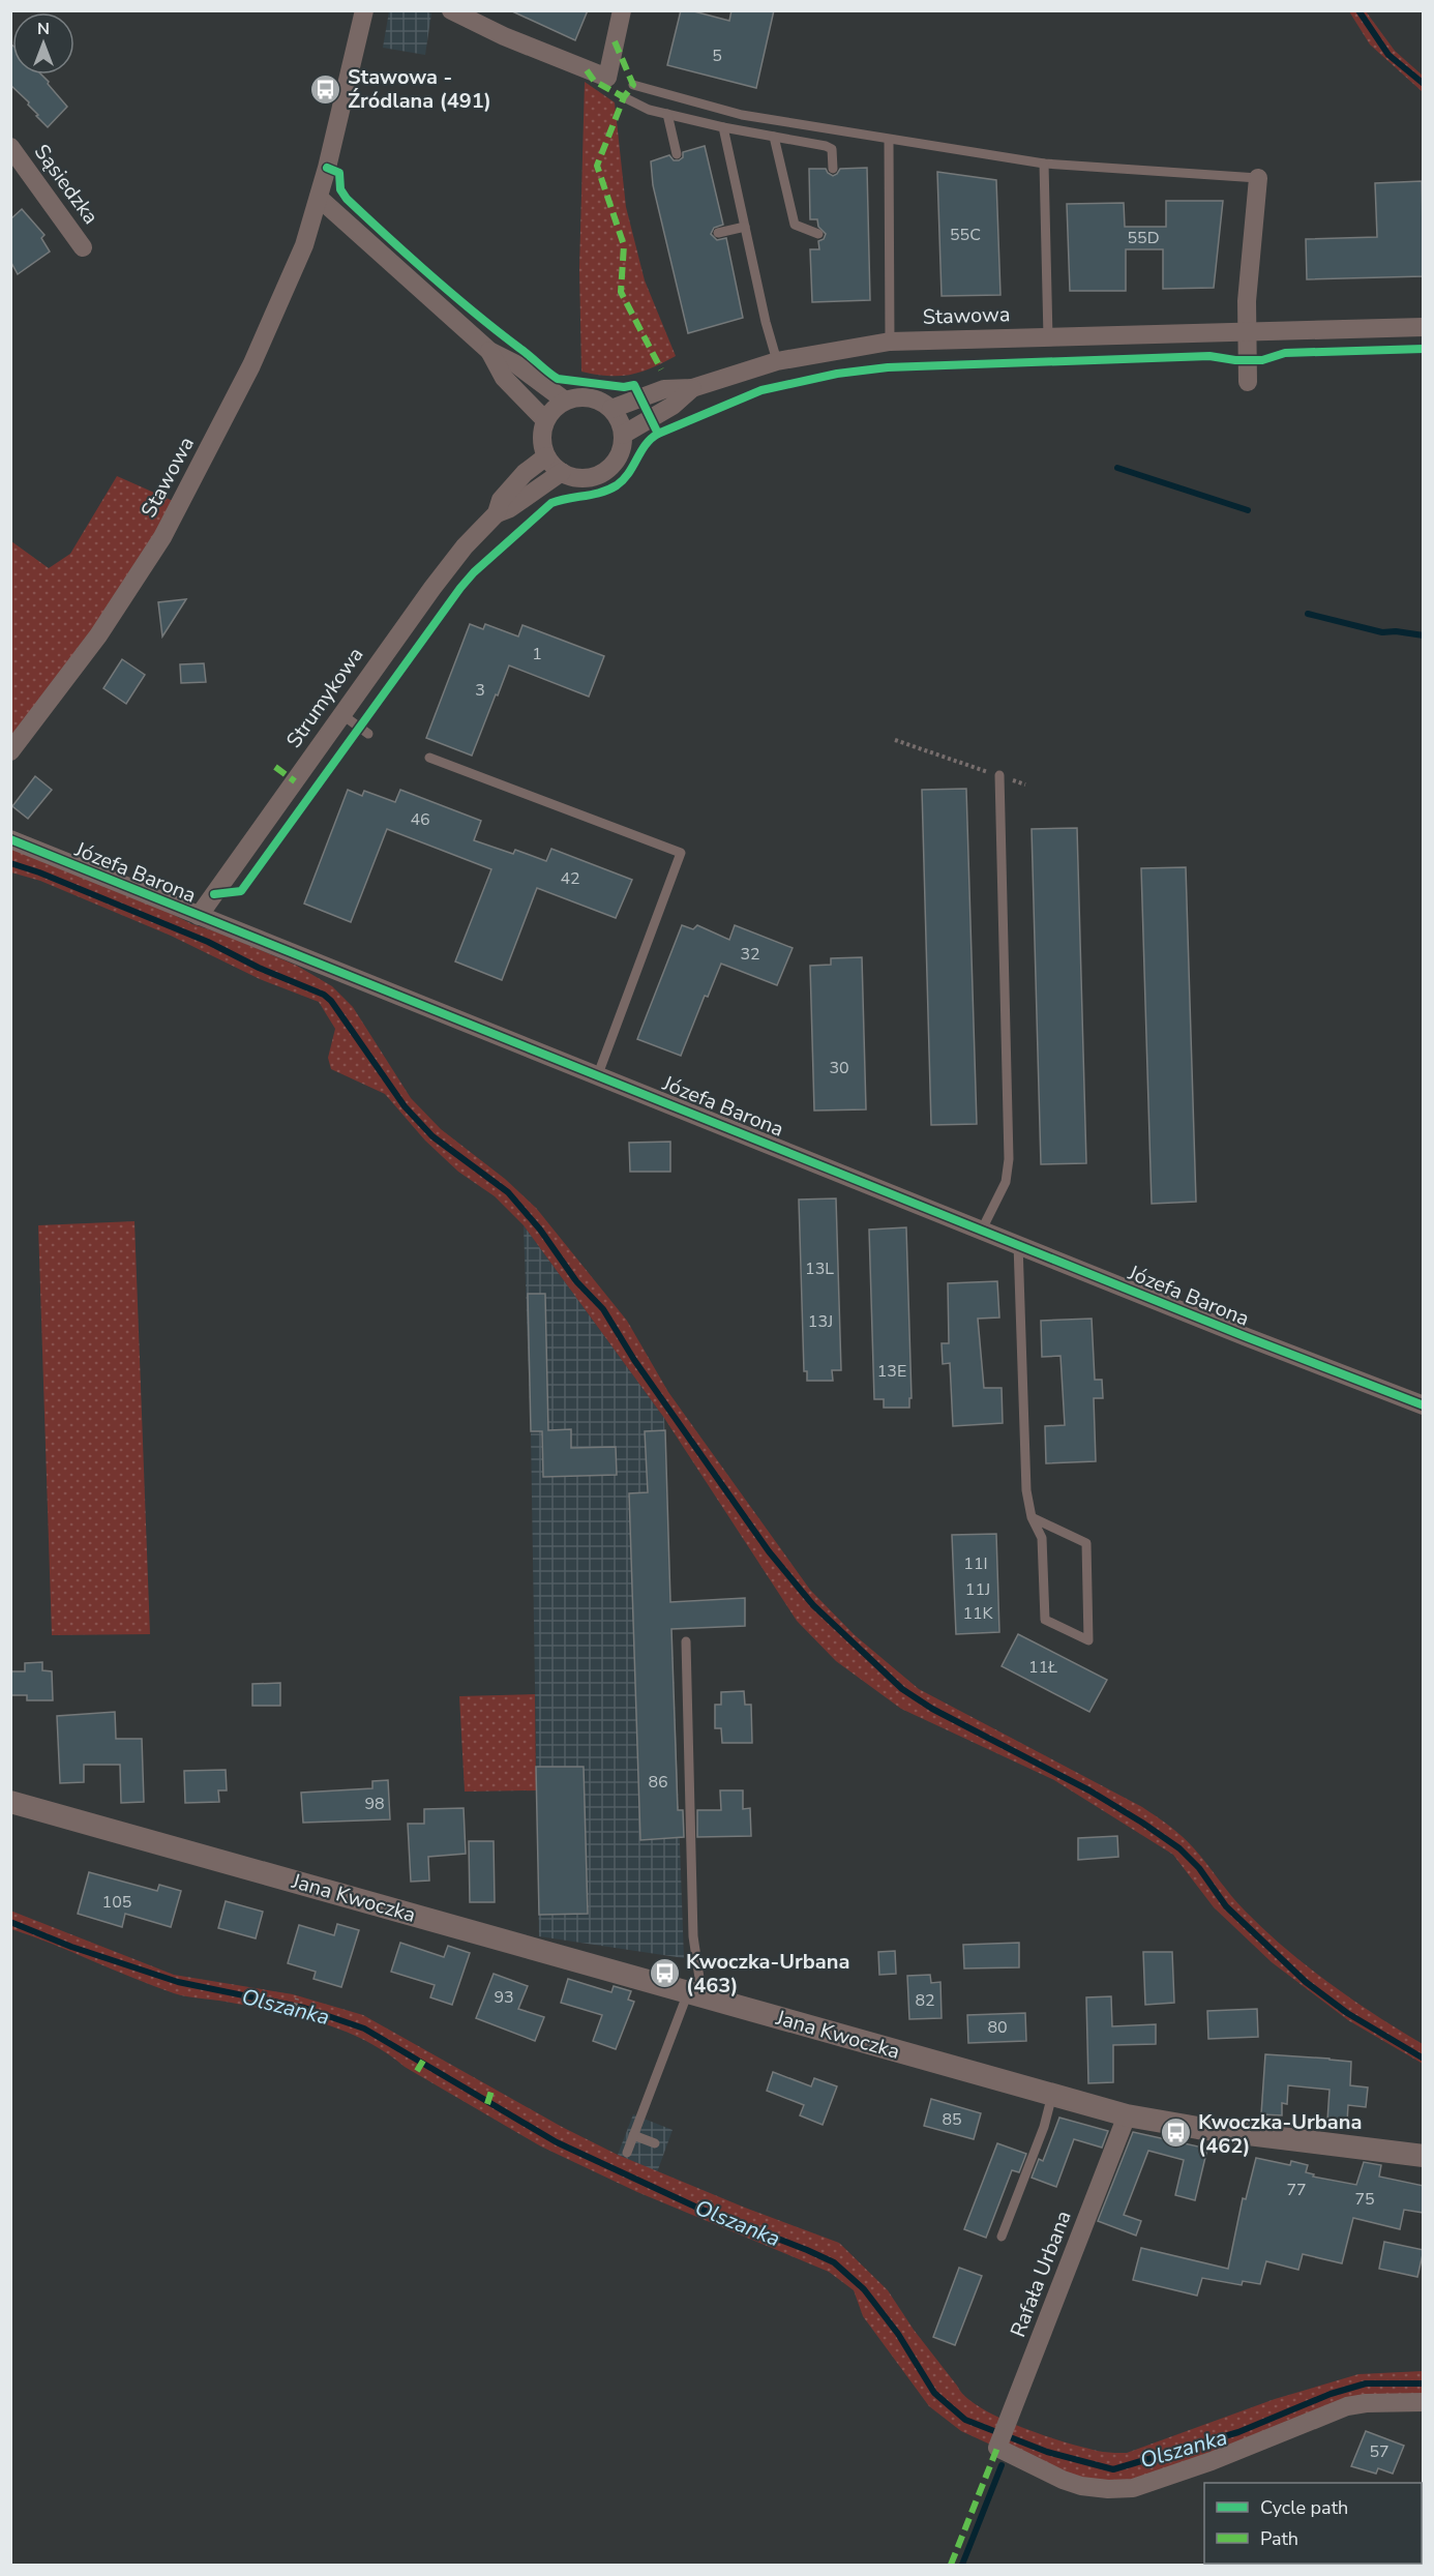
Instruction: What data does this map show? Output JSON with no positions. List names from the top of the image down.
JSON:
{
  "streets": {
    "street": [
      "Sąsiedzka",
      "Stawowa",
      "Strumykowa",
      "Józefa Barona",
      "Jana Kwoczka",
      "Rafała Urbana"
    ]
  },
  "crossings": [
    ["Stawowa", "Strumykowa"],
    ["Strumykowa", "Józefa Barona"],
    ["Jana Kwoczka", "Rafała Urbana"]
  ],
  "water": ["Olszanka"],
  "places": {
    "bus stop": ["Stawowa - Źródlana (491)", "Kwoczka-Urbana (463)", "Kwoczka-Urbana (462)"]
  },
  "house_numbers": [
    "5",
    "55C",
    "55D",
    "1",
    "3",
    "46",
    "42",
    "32",
    "30",
    "13L",
    "13J",
    "13E",
    "11I",
    "11J",
    "11K",
    "11Ł",
    "86",
    "98",
    "105",
    "93",
    "82",
    "80",
    "85",
    "77",
    "75",
    "57"
  ],
  "legend": ["Cycle path", "Path"],
  "north": "top"
}
